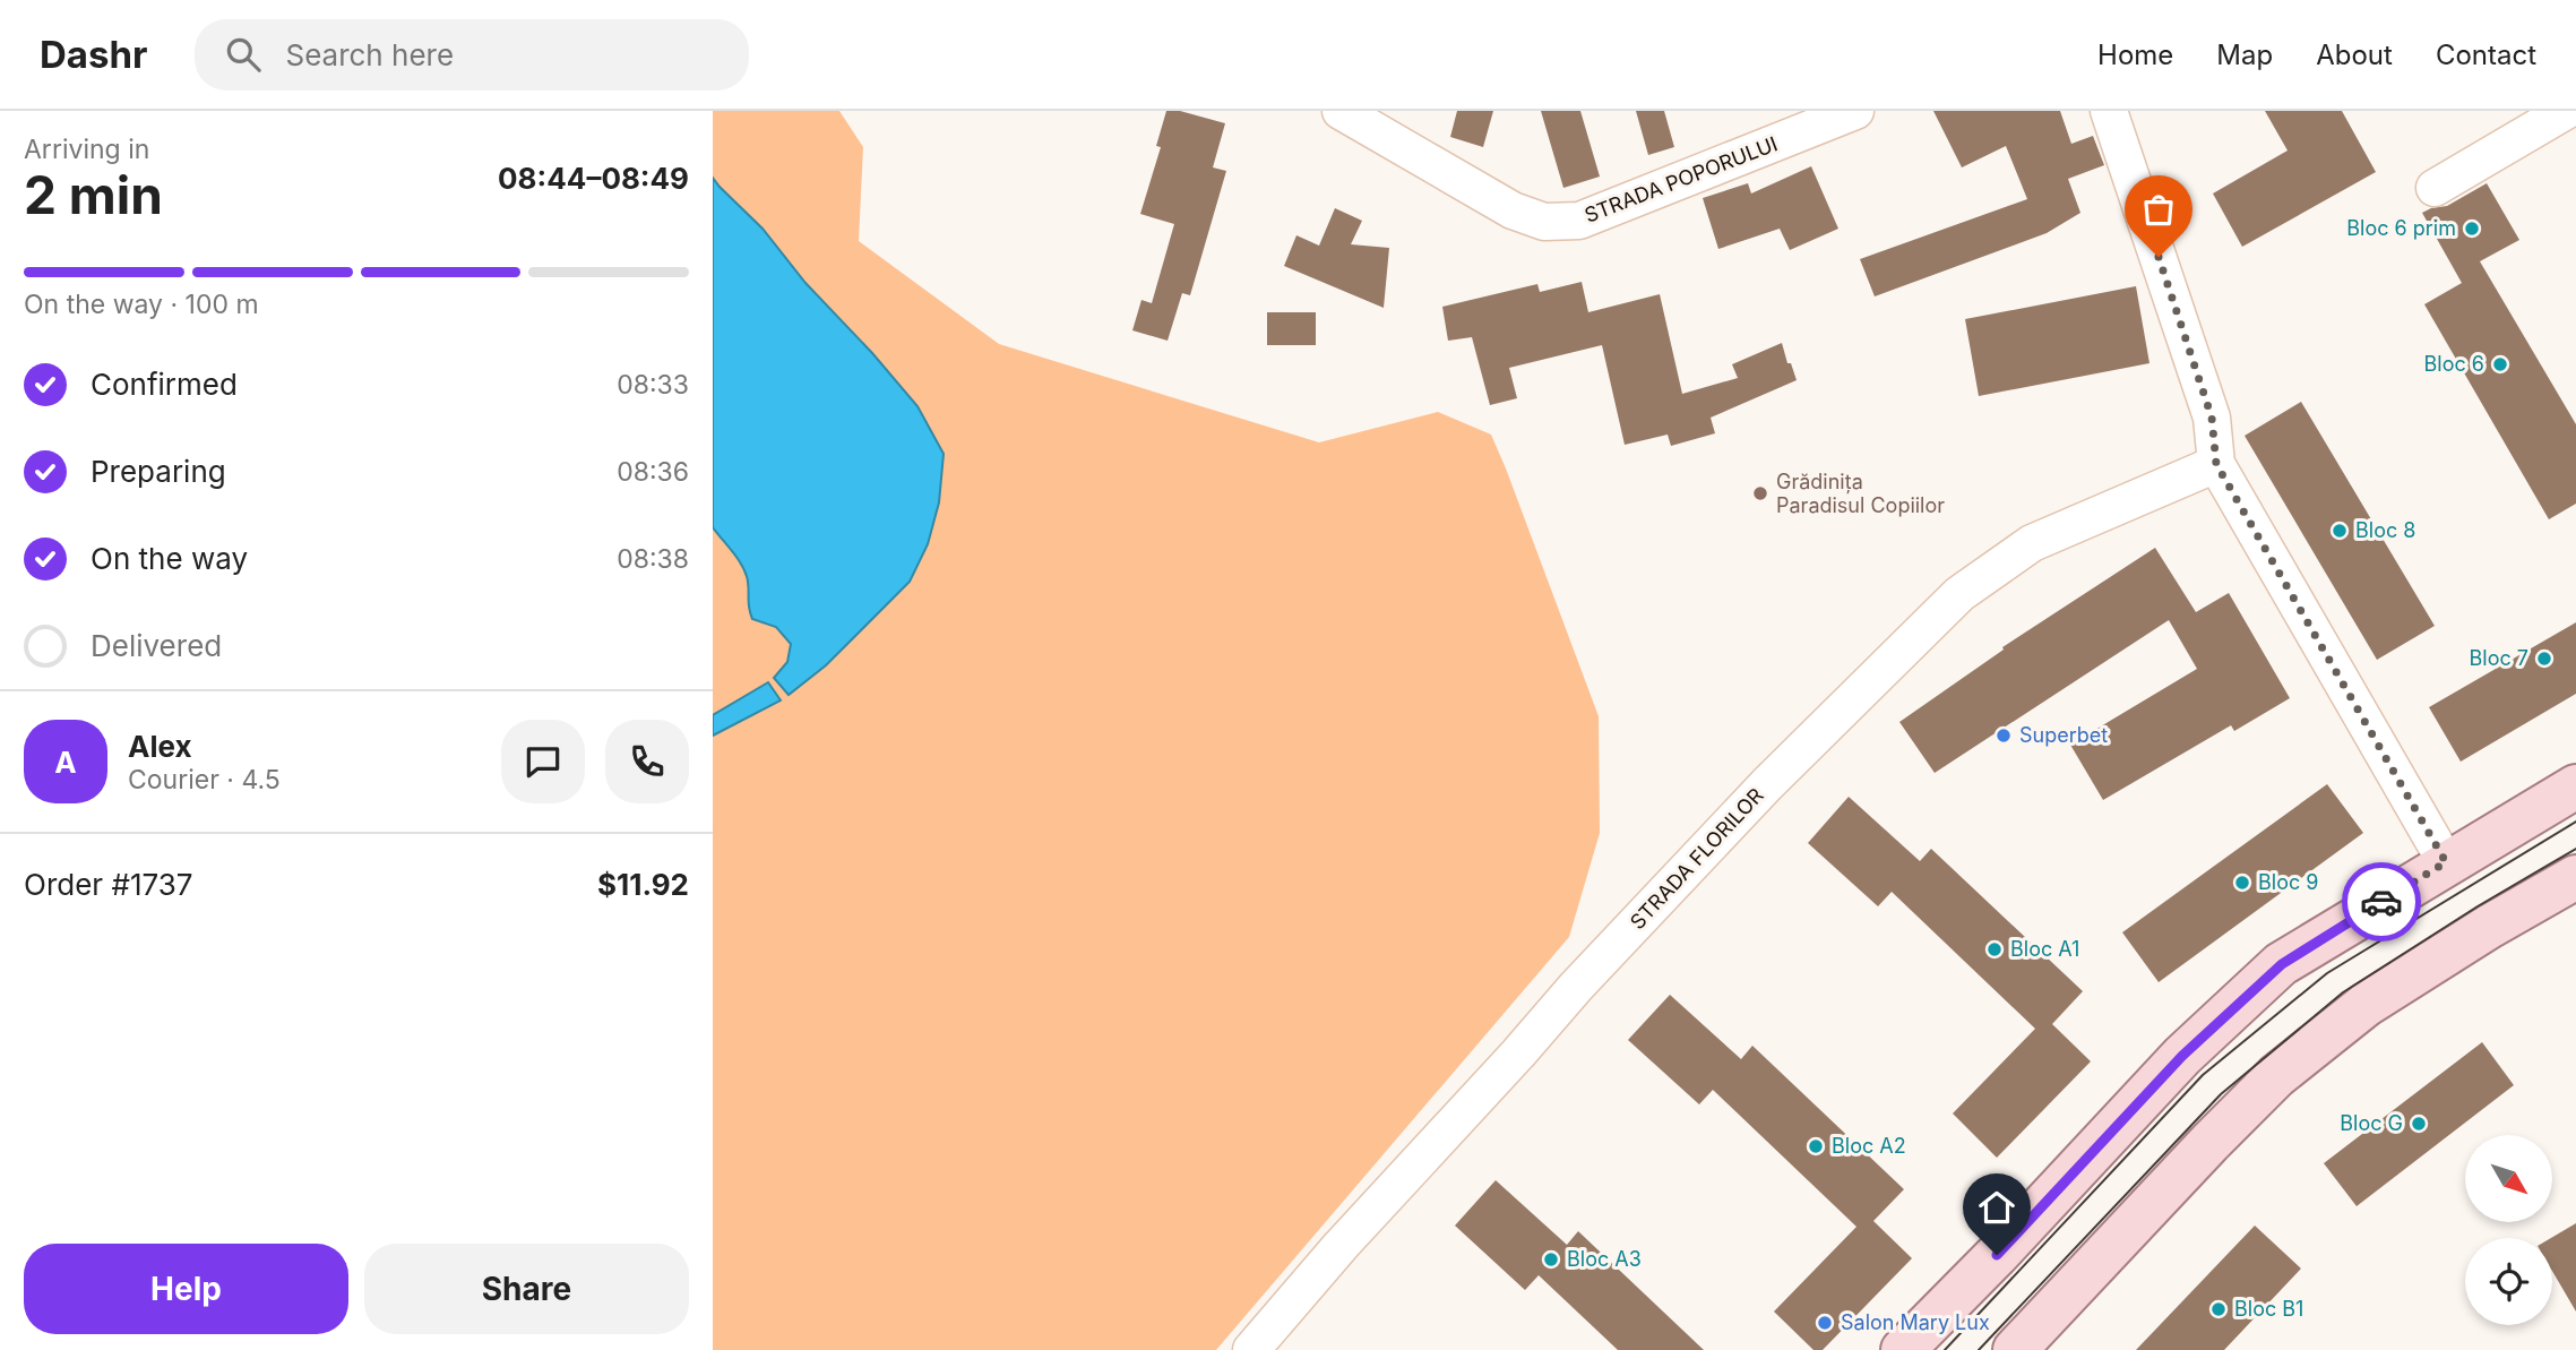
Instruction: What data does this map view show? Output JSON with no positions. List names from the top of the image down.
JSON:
{
  "streets": {
    "street": ["STRADA POPORULUI", "STRADA FLORILOR"]
  },
  "places": [
    "Bloc 6 prim",
    "Bloc 6",
    "Grădinița Paradisul Copiilor",
    "Bloc 8",
    "Bloc 7",
    "Superbet",
    "Bloc 9",
    "Bloc A1",
    "Bloc G",
    "Bloc A2",
    "Bloc A3",
    "Bloc B1",
    "Salon Mary Lux"
  ],
  "north": "bottom right",
  "page": {
    "header": "Dashr",
    "search": "Search here",
    "nav": [
      "Home",
      "Map",
      "About",
      "Contact"
    ],
    "heading": ["2 min", "Arriving in", "08:44–08:49"],
    "panel": [
      "Alex",
      "Courier · 4.5",
      "Order #1737",
      "$11.92"
    ],
    "bar": "On the way · 100 m",
    "list": [
      ["Confirmed", "08:33"],
      ["Preparing", "08:36"],
      ["On the way", "08:38"],
      "Delivered"
    ],
    "round": "A",
    "buttons": ["Help", "Share"]
  }
}
